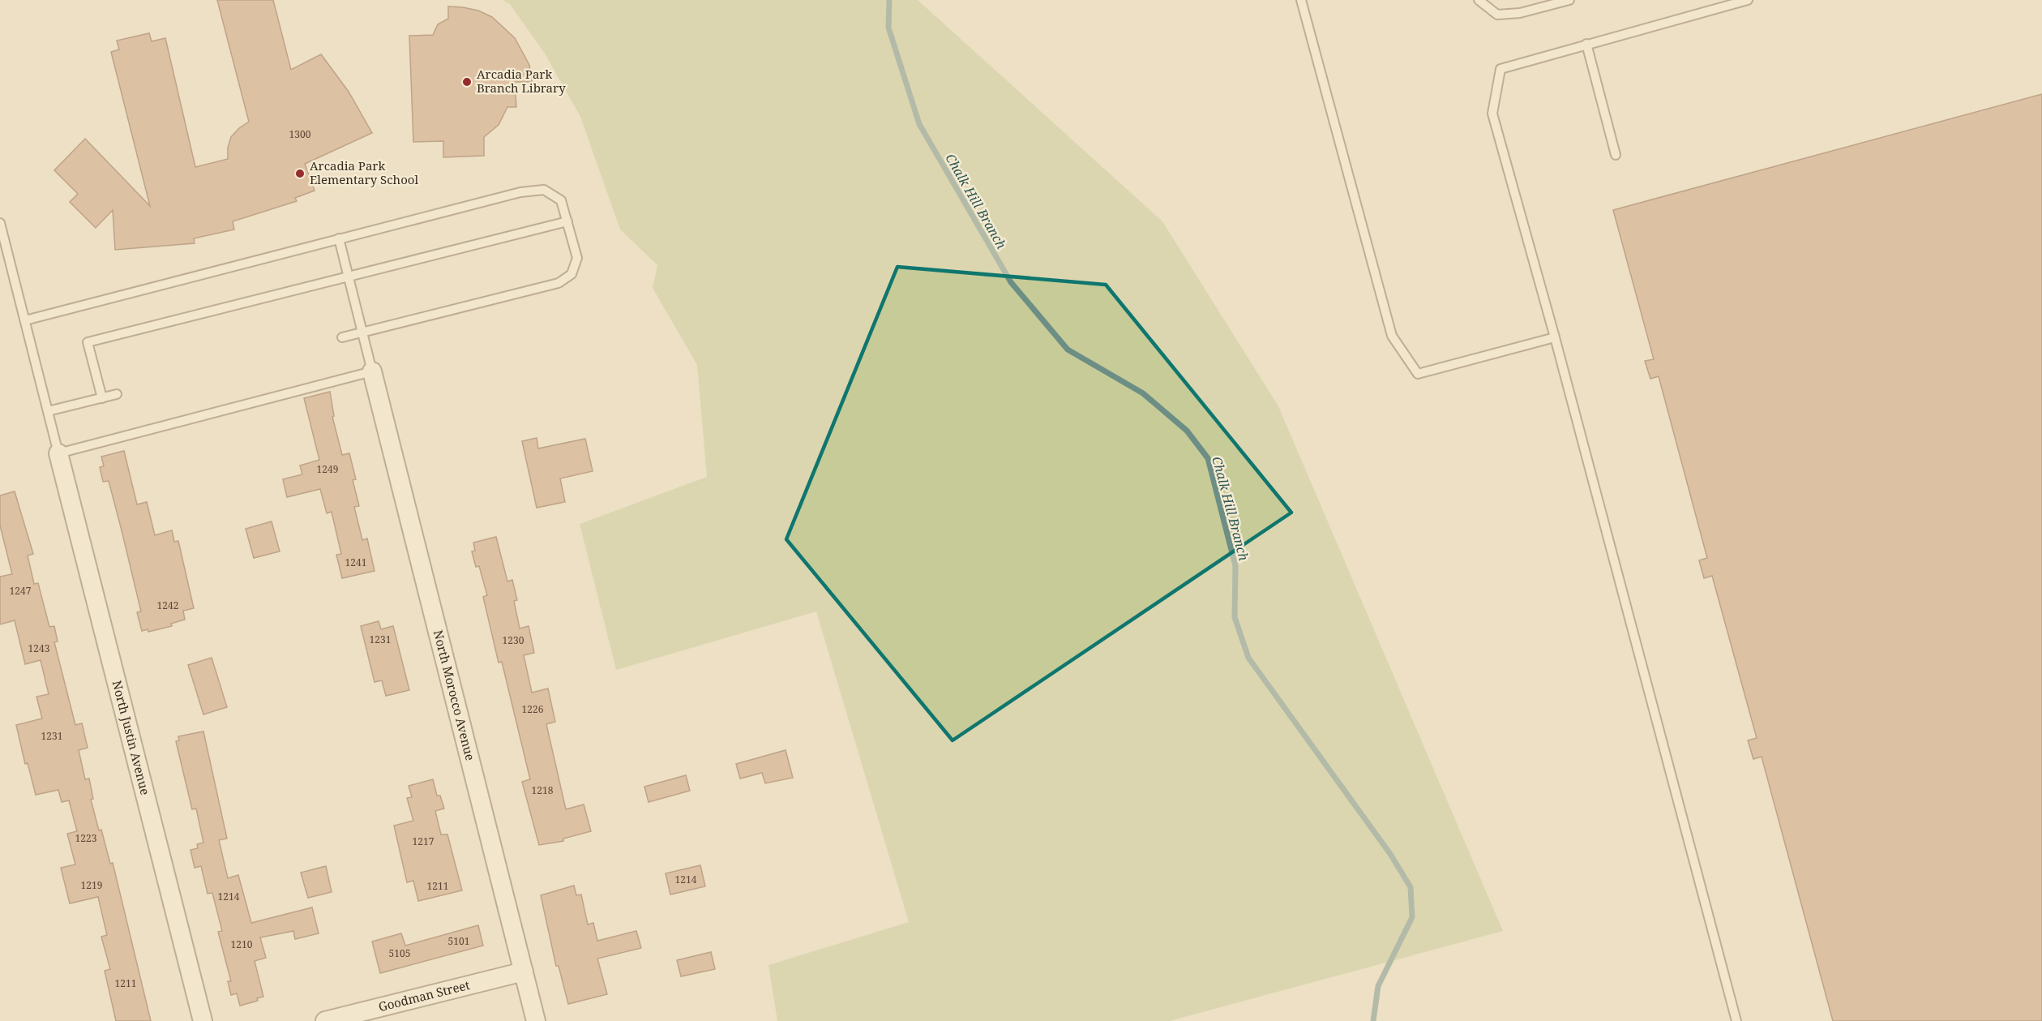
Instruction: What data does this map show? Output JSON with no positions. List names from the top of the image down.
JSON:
{
  "streets": {
    "street": ["North Morocco Avenue", "North Justin Avenue", "Goodman Street"]
  },
  "crossings": [
    ["North Morocco Avenue", "Goodman Street"]
  ],
  "water": ["Chalk Hill Branch"],
  "places": ["Arcadia Park Branch Library", "Arcadia Park Elementary School"],
  "house_numbers": [
    "1300",
    "1249",
    "1241",
    "1247",
    "1242",
    "1231",
    "1230",
    "1243",
    "1226",
    "1231",
    "1218",
    "1223",
    "1217",
    "1214",
    "1219",
    "1211",
    "1214",
    "5101",
    "1210",
    "5105",
    "1211"
  ]
}
